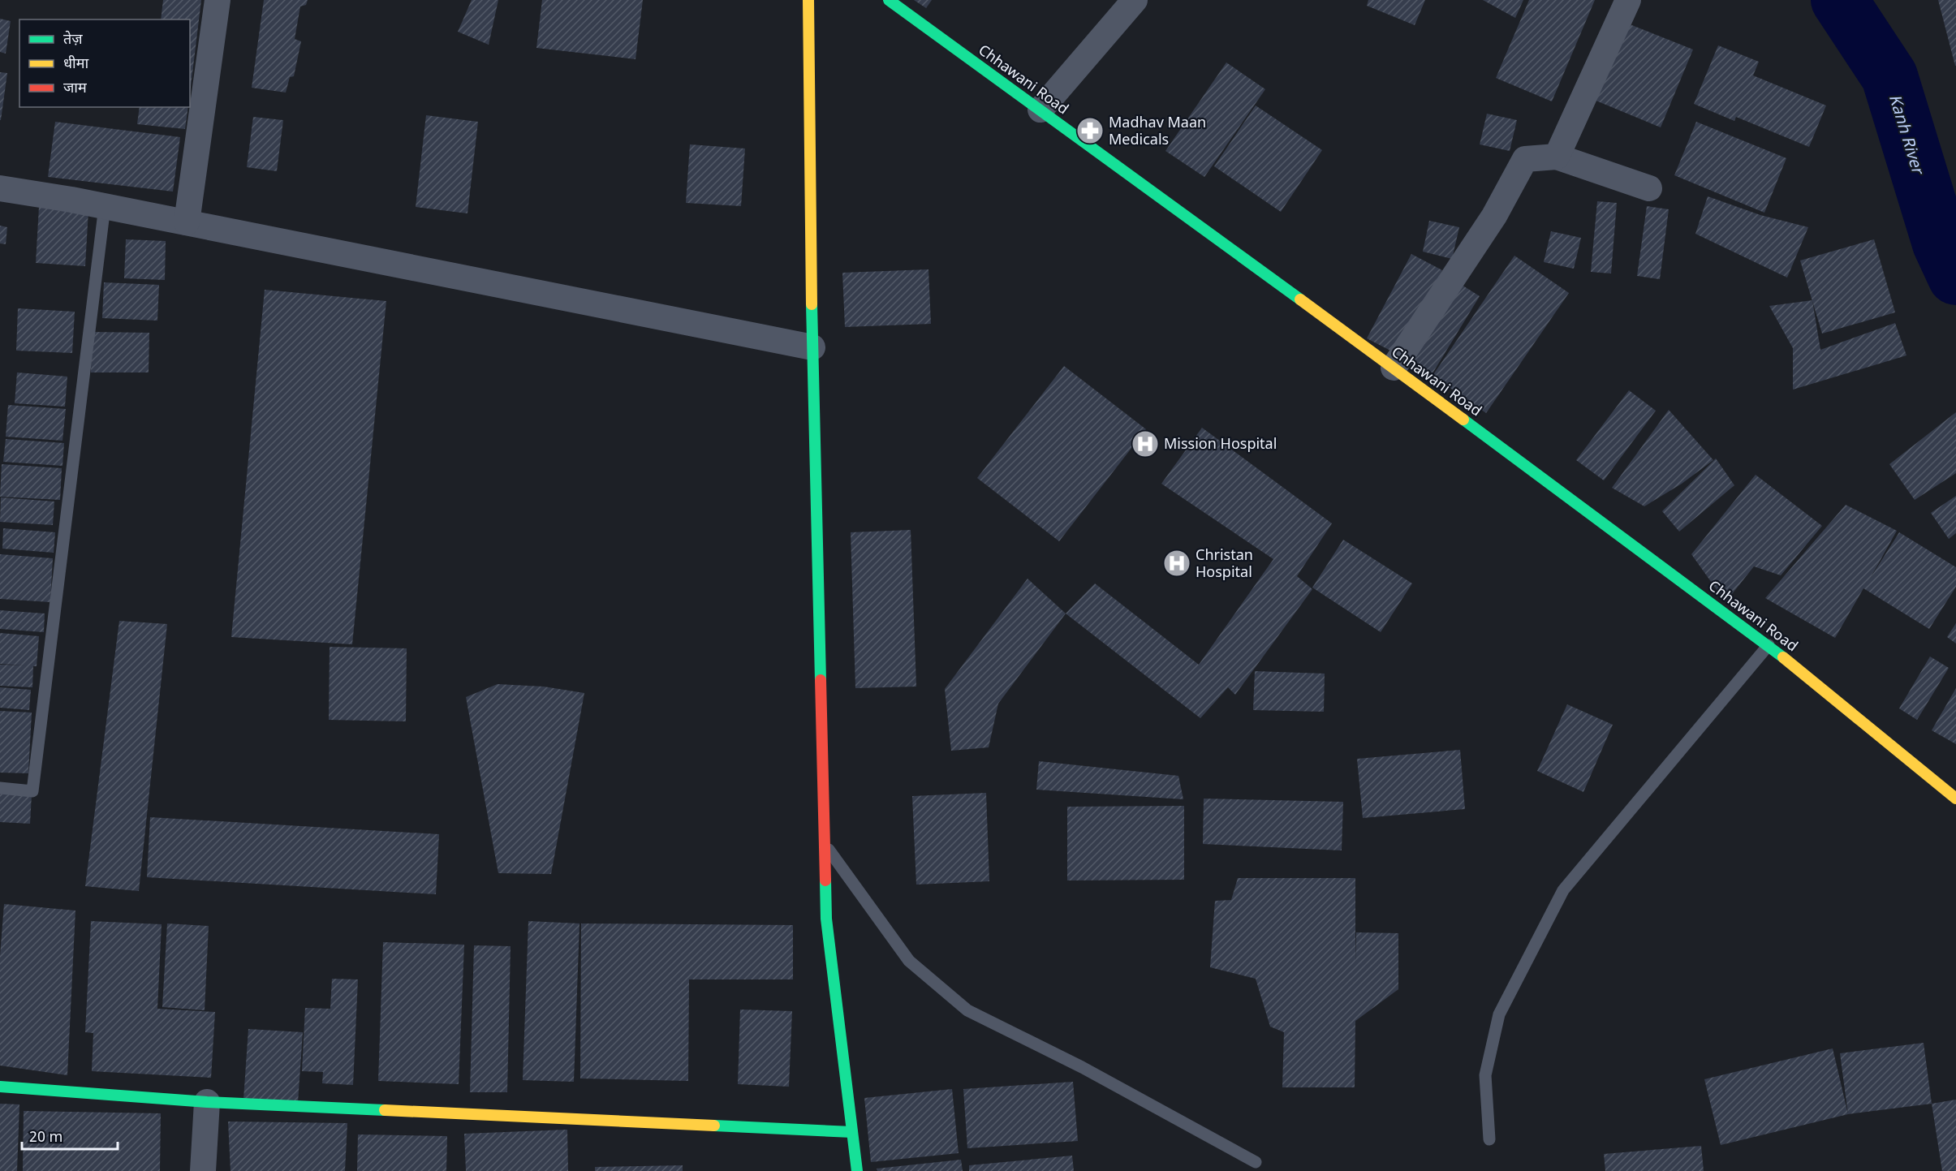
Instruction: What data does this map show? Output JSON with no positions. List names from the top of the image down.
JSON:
{
  "streets": {
    "street": ["Chhawani Road"]
  },
  "water": ["Kanh River"],
  "places": {
    "pharmacy": ["Madhav Maan Medicals"],
    "hospital": ["Mission Hospital", "Christan Hospital"]
  },
  "legend": ["तेज़", "धीमा", "जाम"],
  "scale_bar": "20 m"
}
